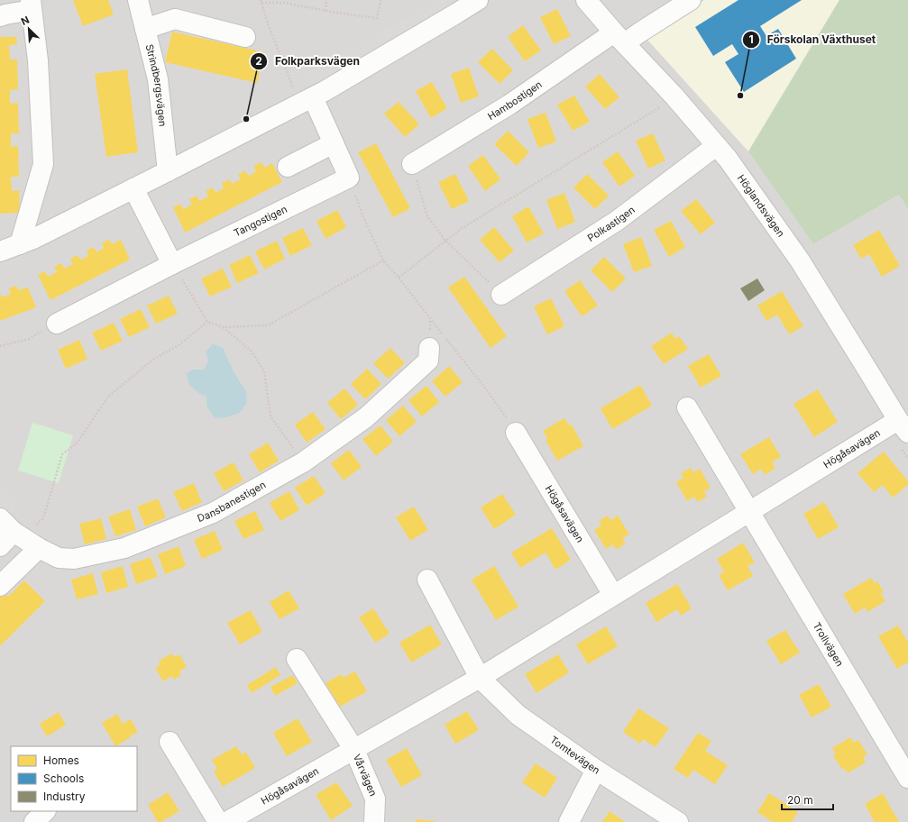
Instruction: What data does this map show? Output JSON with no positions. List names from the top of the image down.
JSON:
{
  "streets": {
    "street": [
      "Strindbergsvägen",
      "Hambostigen",
      "Höglandsvägen",
      "Tangostigen",
      "Polkastigen",
      "Högåsavägen",
      "Dansbanestigen",
      "Trollvägen",
      "Tomtevägen",
      "Vårvägen"
    ]
  },
  "crossings": [
    ["Hambostigen", "Höglandsvägen"],
    ["Höglandsvägen", "Polkastigen"],
    ["Höglandsvägen", "Högåsavägen"],
    ["Högåsavägen", "Trollvägen"],
    ["Högåsavägen", "Tomtevägen"],
    ["Högåsavägen", "Vårvägen"]
  ],
  "places": ["Förskolan Växthuset", "Folkparksvägen"],
  "legend": ["Homes", "Schools", "Industry"],
  "scale_bar": "20 m",
  "north": "top left"
}
